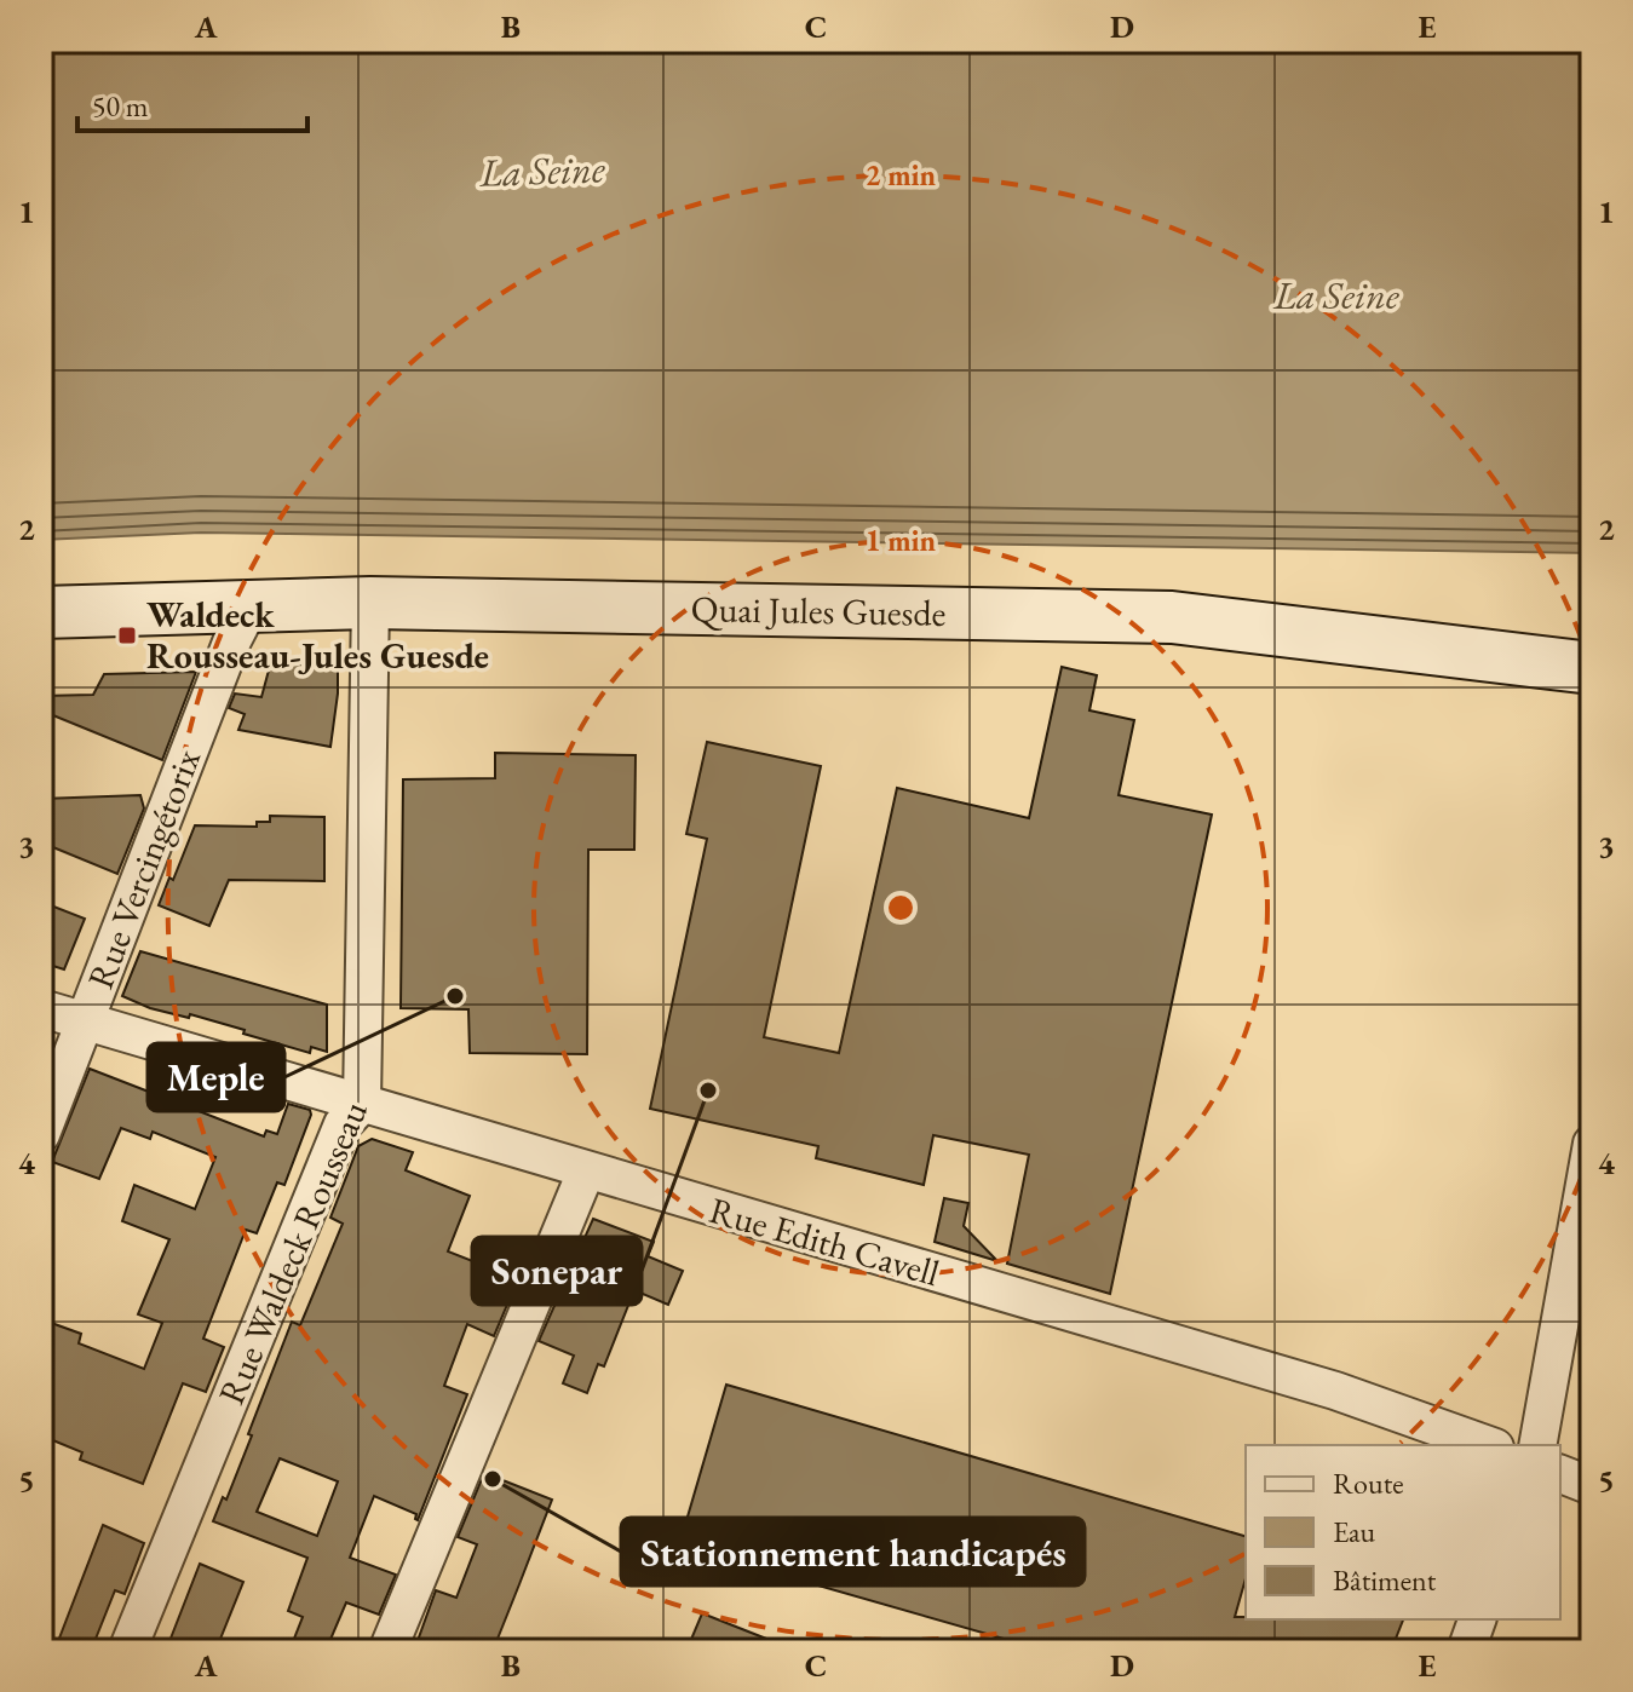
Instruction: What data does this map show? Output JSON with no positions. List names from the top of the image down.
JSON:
{
  "streets": {
    "main road": ["Quai Jules Guesde"],
    "street": ["Rue Vercingétorix", "Rue Edith Cavell", "Rue Waldeck Rousseau"]
  },
  "crossings": [
    ["Quai Jules Guesde", "Rue Vercingétorix"],
    ["Quai Jules Guesde", "Rue Waldeck Rousseau"],
    ["Rue Vercingétorix", "Rue Edith Cavell"],
    ["Rue Edith Cavell", "Rue Waldeck Rousseau"]
  ],
  "water": ["La Seine"],
  "places": {
    "transit": ["Waldeck Rousseau-Jules Guesde"],
    "other": ["Meple", "Sonepar", "Stationnement handicapés"]
  },
  "legend": ["Route", "Eau", "Bâtiment"],
  "scale_bar": "50 m",
  "grid": {
    "columns": [
      "A",
      "B",
      "C",
      "D",
      "E"
    ],
    "rows": [
      "1",
      "2",
      "3",
      "4",
      "5"
    ]
  },
  "rings": ["2 min", "1 min"]
}
